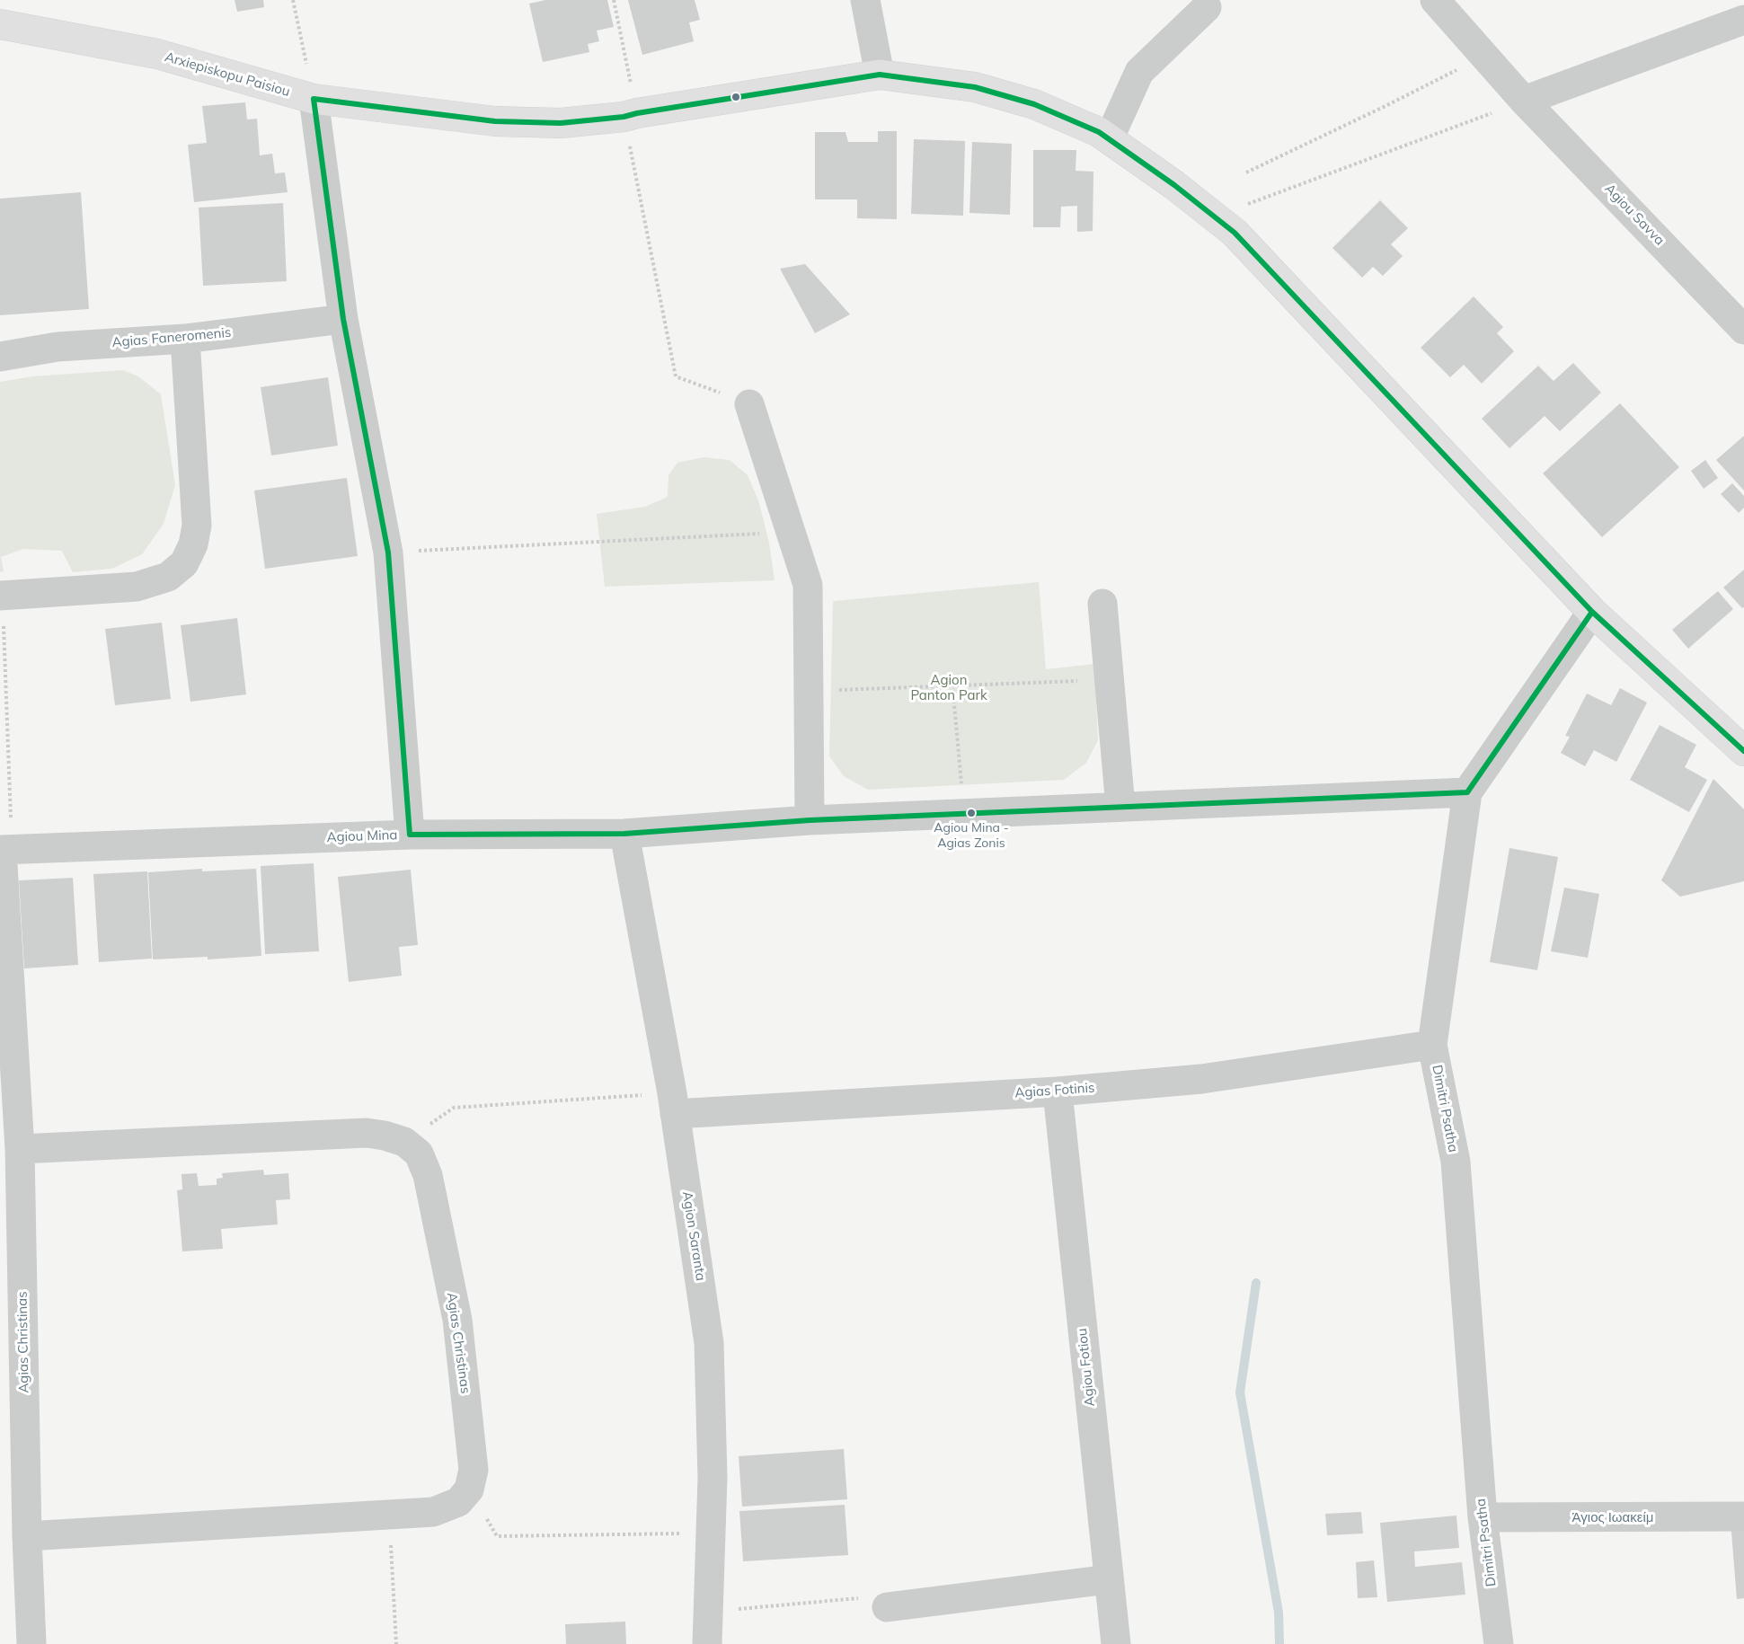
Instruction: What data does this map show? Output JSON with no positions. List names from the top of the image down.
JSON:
{
  "streets": {
    "street": [
      "Arxiepiskopu Paisiou",
      "Agiou Savva",
      "Agias Faneromenis",
      "Agiou Mina",
      "Agias Fotinis",
      "Dimitri Psatha",
      "Agion Saranta",
      "Agias Christinas",
      "Agiou Fotiou",
      "Άγιος Ιωακείμ"
    ]
  },
  "crossings": [
    ["Arxiepiskopu Paisiou", "Dimitri Psatha"],
    ["Agiou Mina", "Dimitri Psatha"],
    ["Agiou Mina", "Agion Saranta"],
    ["Agiou Mina", "Agias Christinas"],
    ["Agias Fotinis", "Dimitri Psatha"],
    ["Agias Fotinis", "Agion Saranta"],
    ["Agias Fotinis", "Agiou Fotiou"],
    ["Dimitri Psatha", "Άγιος Ιωακείμ"]
  ],
  "parks": ["Agion Panton Park"],
  "places": ["Agiou Mina - Agias Zonis"]
}
